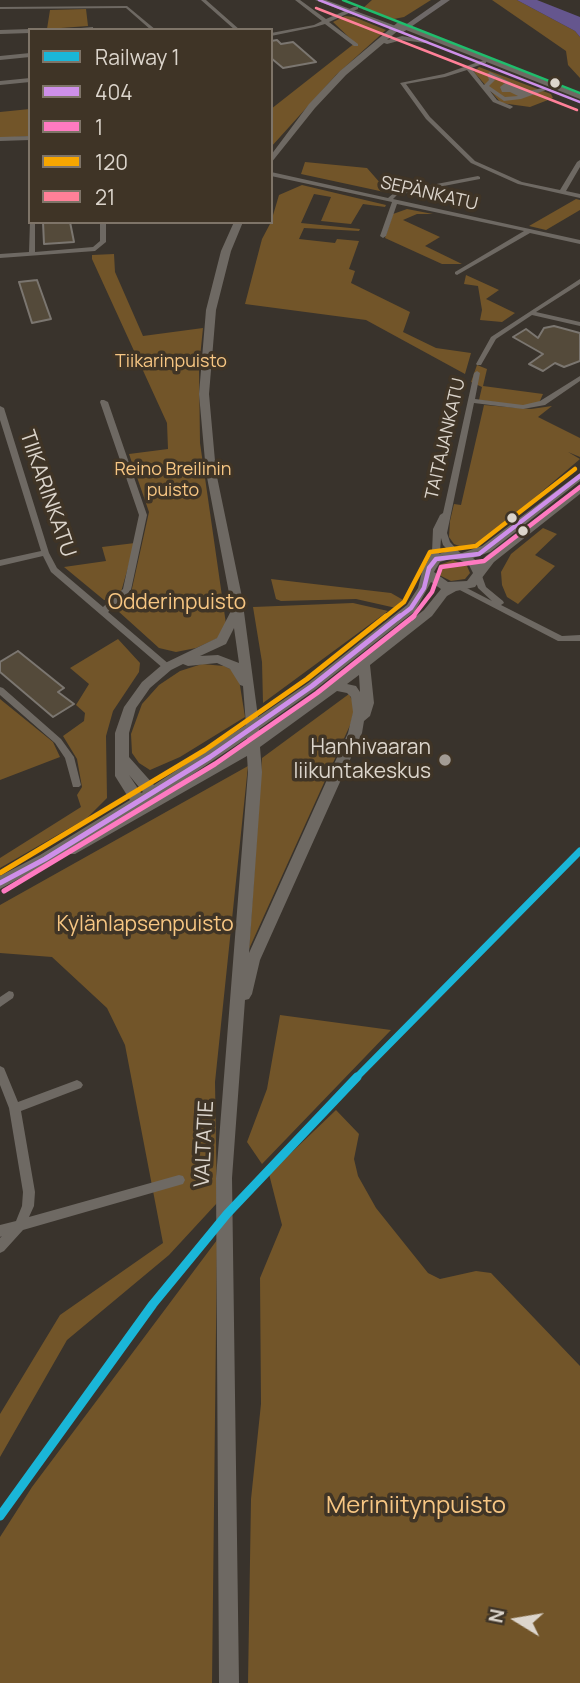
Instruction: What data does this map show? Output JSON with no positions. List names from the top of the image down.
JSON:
{
  "streets": {
    "main road": ["VALTATIE"],
    "street": ["SEPÄNKATU", "TAITAJANKATU", "TIIKARINKATU"]
  },
  "parks": [
    "Tiikarinpuisto",
    "Reino Breilinin puisto",
    "Odderinpuisto",
    "Kylänlapsenpuisto",
    "Meriniitynpuisto"
  ],
  "places": ["Hanhivaaran liikuntakeskus"],
  "lines": [
    "transit line 404",
    "transit line 21",
    "transit line 120",
    "transit line 1",
    "rail line 1"
  ],
  "legend": [
    "Railway 1",
    "404",
    "1",
    "120",
    "21"
  ],
  "north": "left"
}
